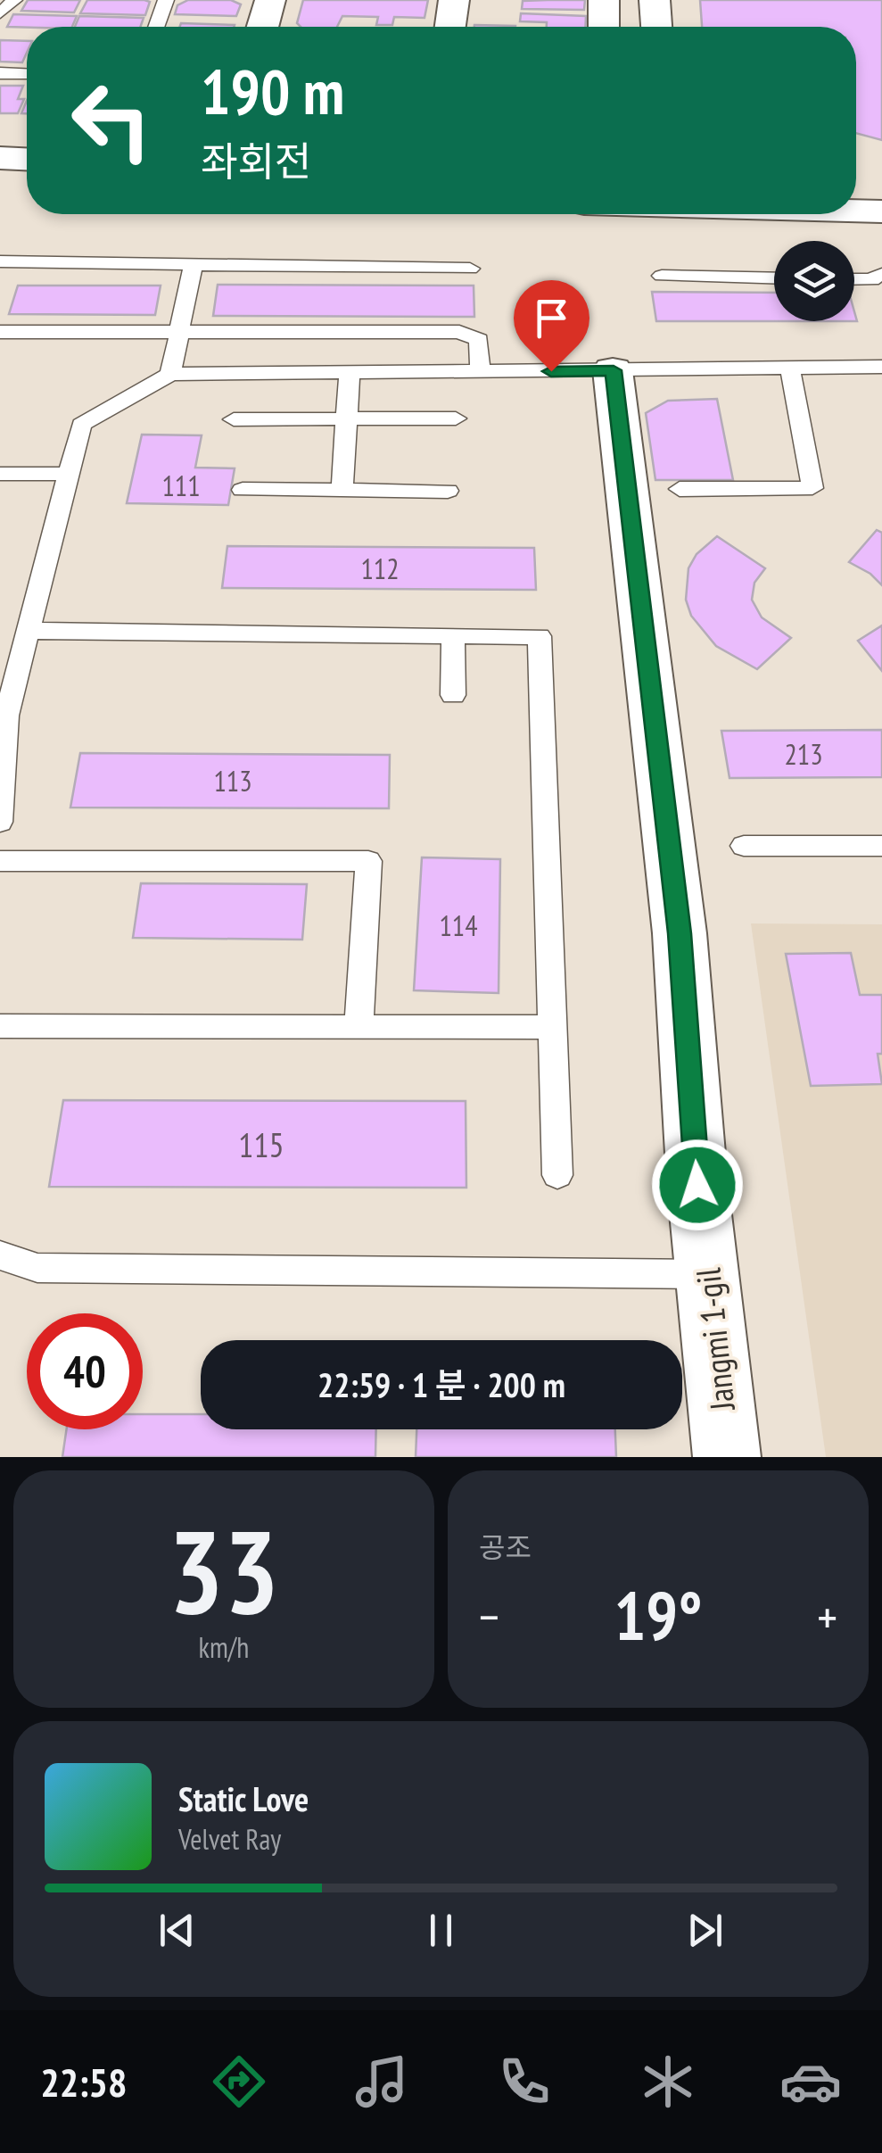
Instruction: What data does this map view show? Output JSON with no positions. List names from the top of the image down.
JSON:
{
  "streets": {
    "street": ["Jangmi 1-gil"]
  },
  "house_numbers": [
    "111",
    "112",
    "213",
    "113",
    "114",
    "115"
  ],
  "page": {
    "turn": ["190 m", "좌회전"],
    "limit": "40",
    "trip": "22:59 · 1 분 · 200 m",
    "tile": [
      ["33", "km/h"],
      "공조"
    ],
    "heat": ["−", "19°", "+"],
    "song": ["Static Love", "Velvet Ray"],
    "tabs": "22:58"
  }
}
